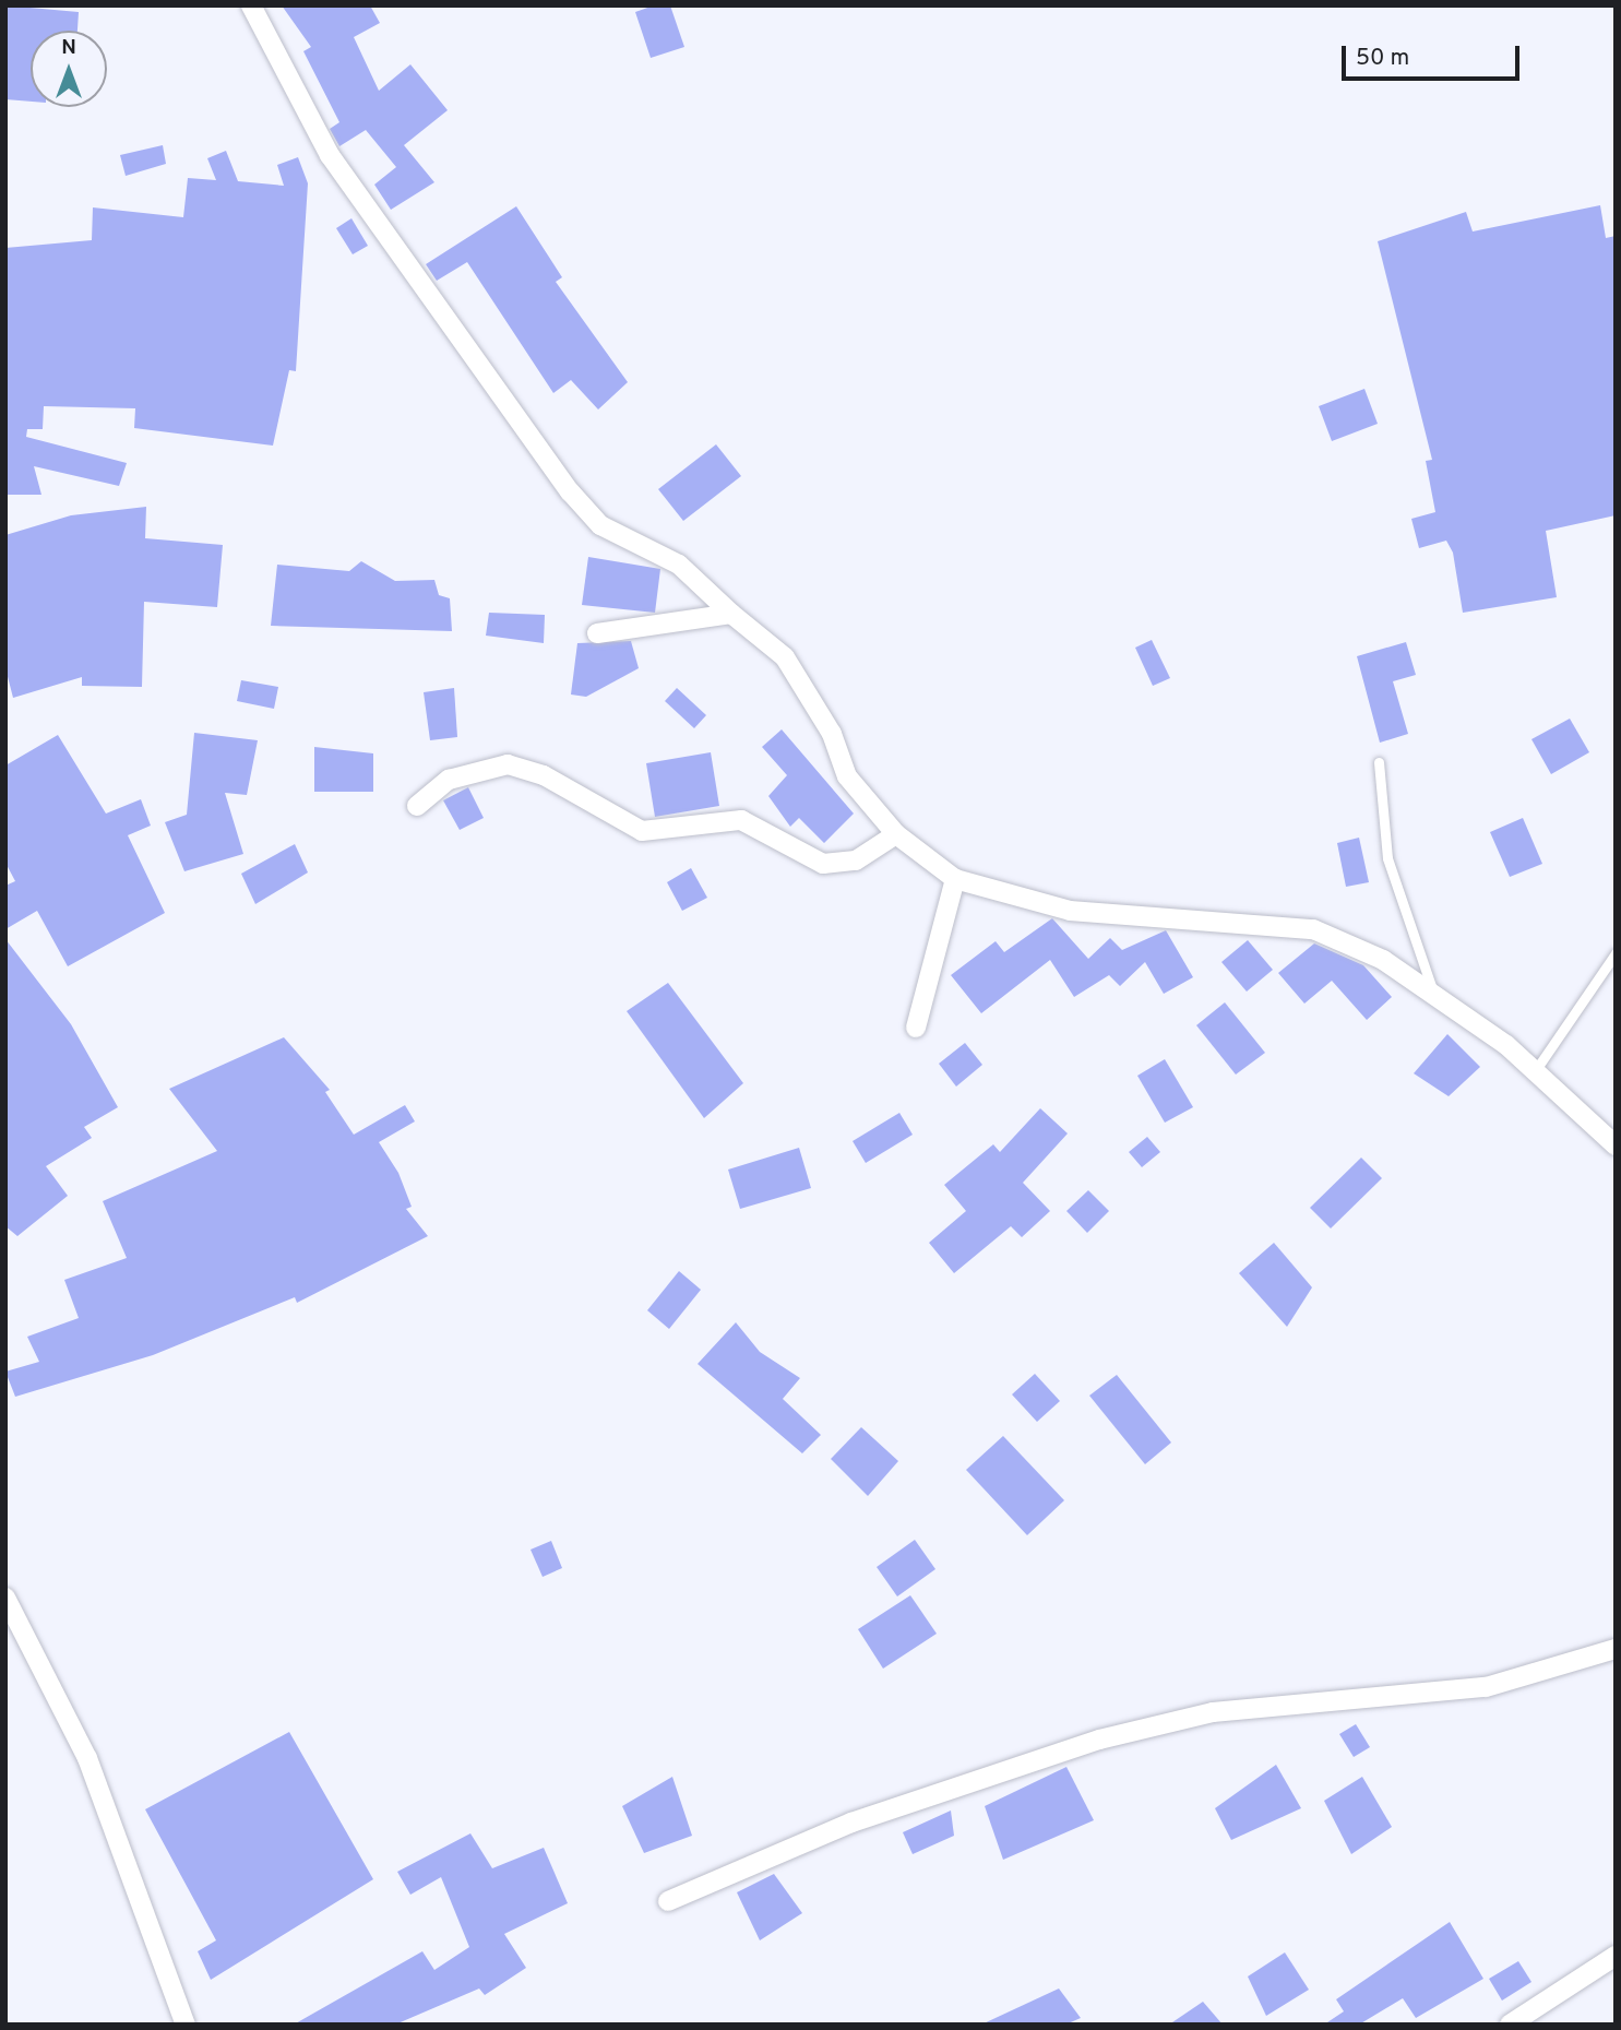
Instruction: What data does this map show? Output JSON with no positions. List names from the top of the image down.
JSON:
{
  "scale_bar": "50 m",
  "north": "top"
}
